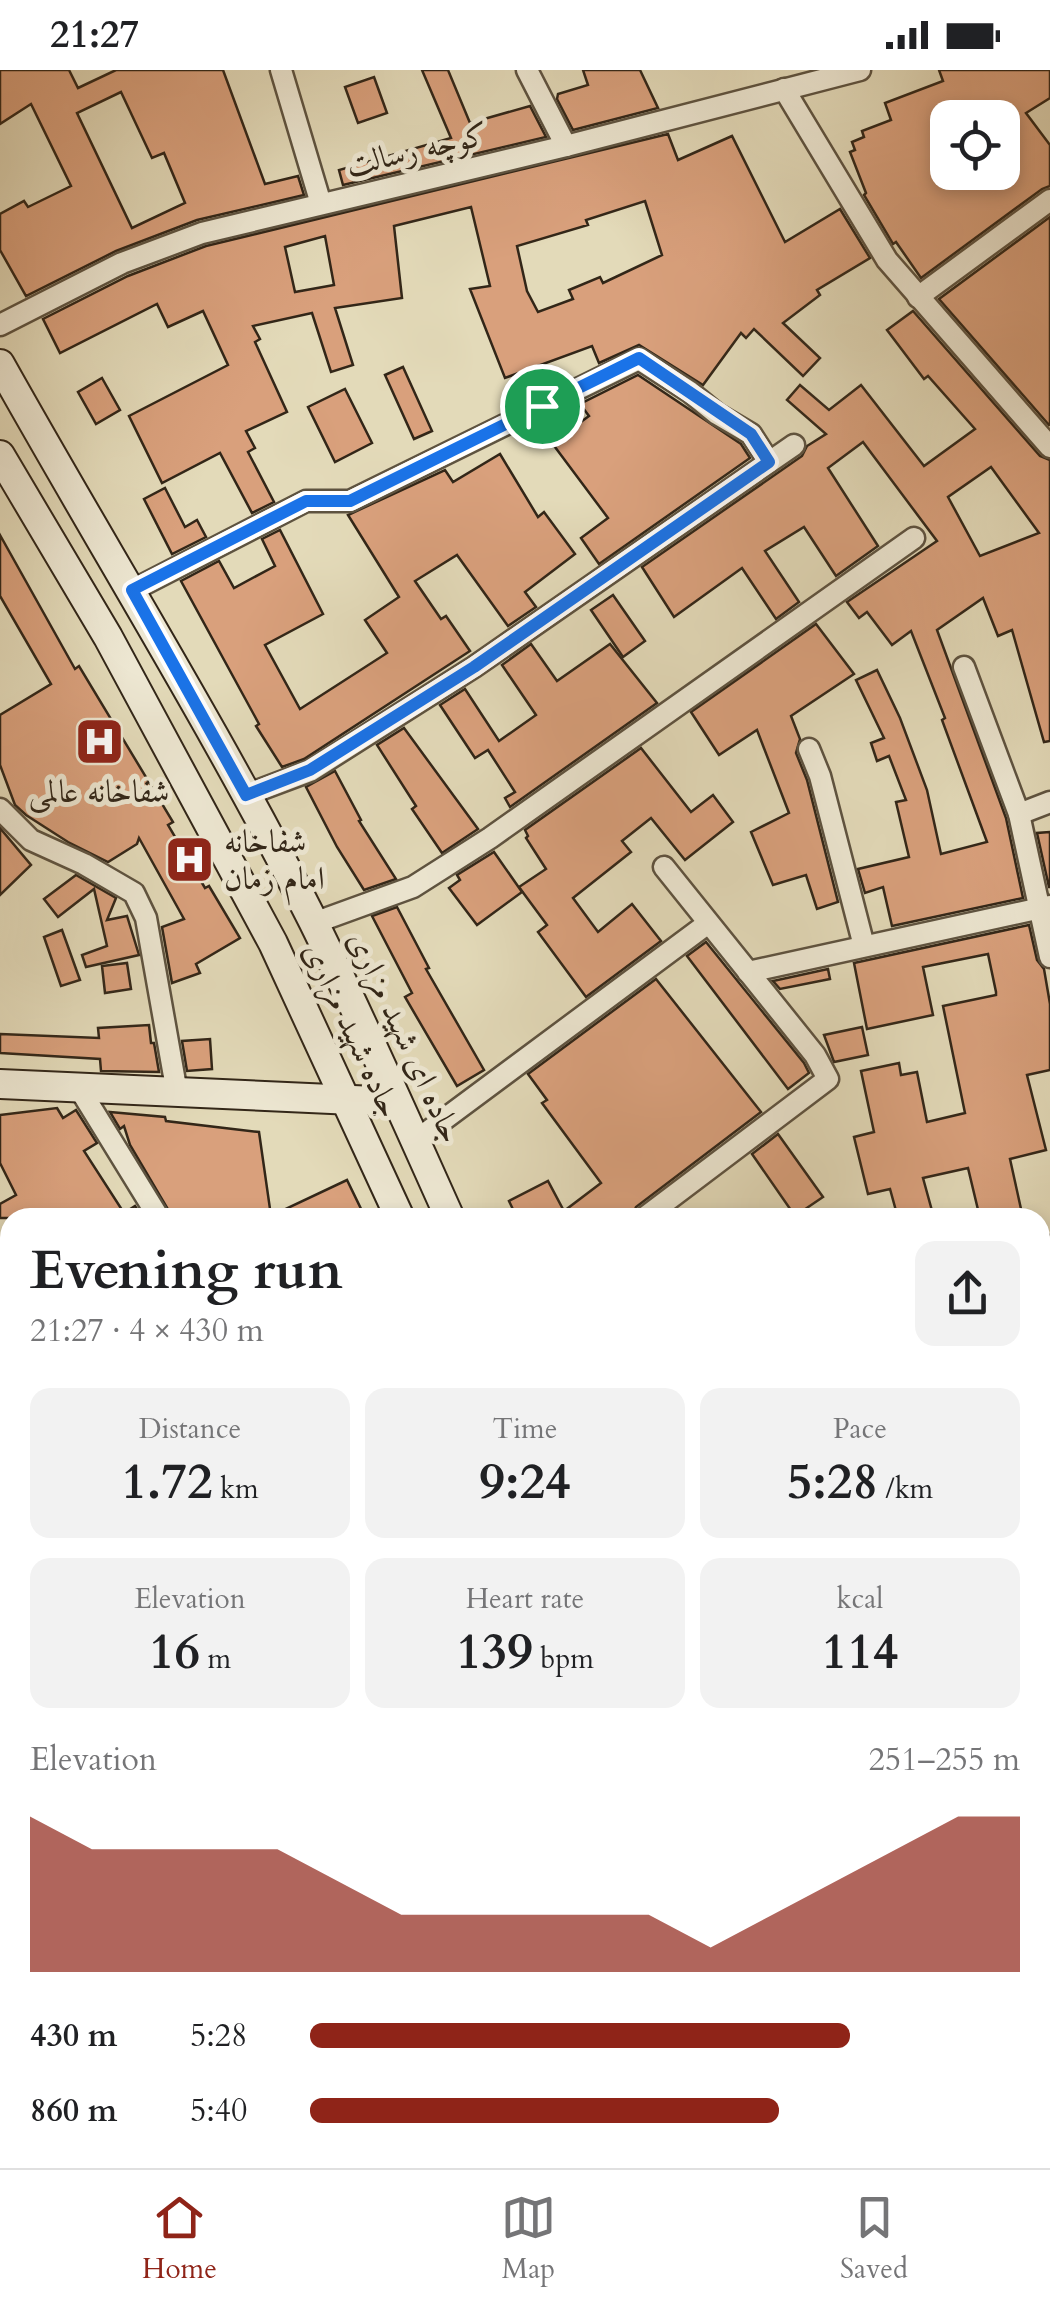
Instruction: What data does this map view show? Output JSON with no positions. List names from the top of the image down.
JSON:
{
  "streets": {
    "main road": ["جاده شهید مزاری", "جاده ای شهید مزاری"],
    "street": ["کوچه رسالت"]
  },
  "places": {
    "hospital": ["شفاخانه عالمی", "شفاخانه امام زمان"]
  },
  "page": {
    "status": "21:27",
    "heading": ["Evening run", "21:27 · 4 × 430 m"],
    "stats": [
      ["Distance", "1.72 km"],
      ["Time", "9:24"],
      ["Pace", "5:28 /km"],
      ["Elevation", "16 m"],
      ["Heart rate", "139 bpm"],
      ["kcal", "114"]
    ],
    "chart": ["Elevation", "251–255 m"],
    "list": [
      {
        "name": "430 m",
        "note": "5:28"
      },
      {
        "name": "860 m",
        "note": "5:40"
      }
    ],
    "tabs": ["Home", "Map", "Saved"]
  }
}
